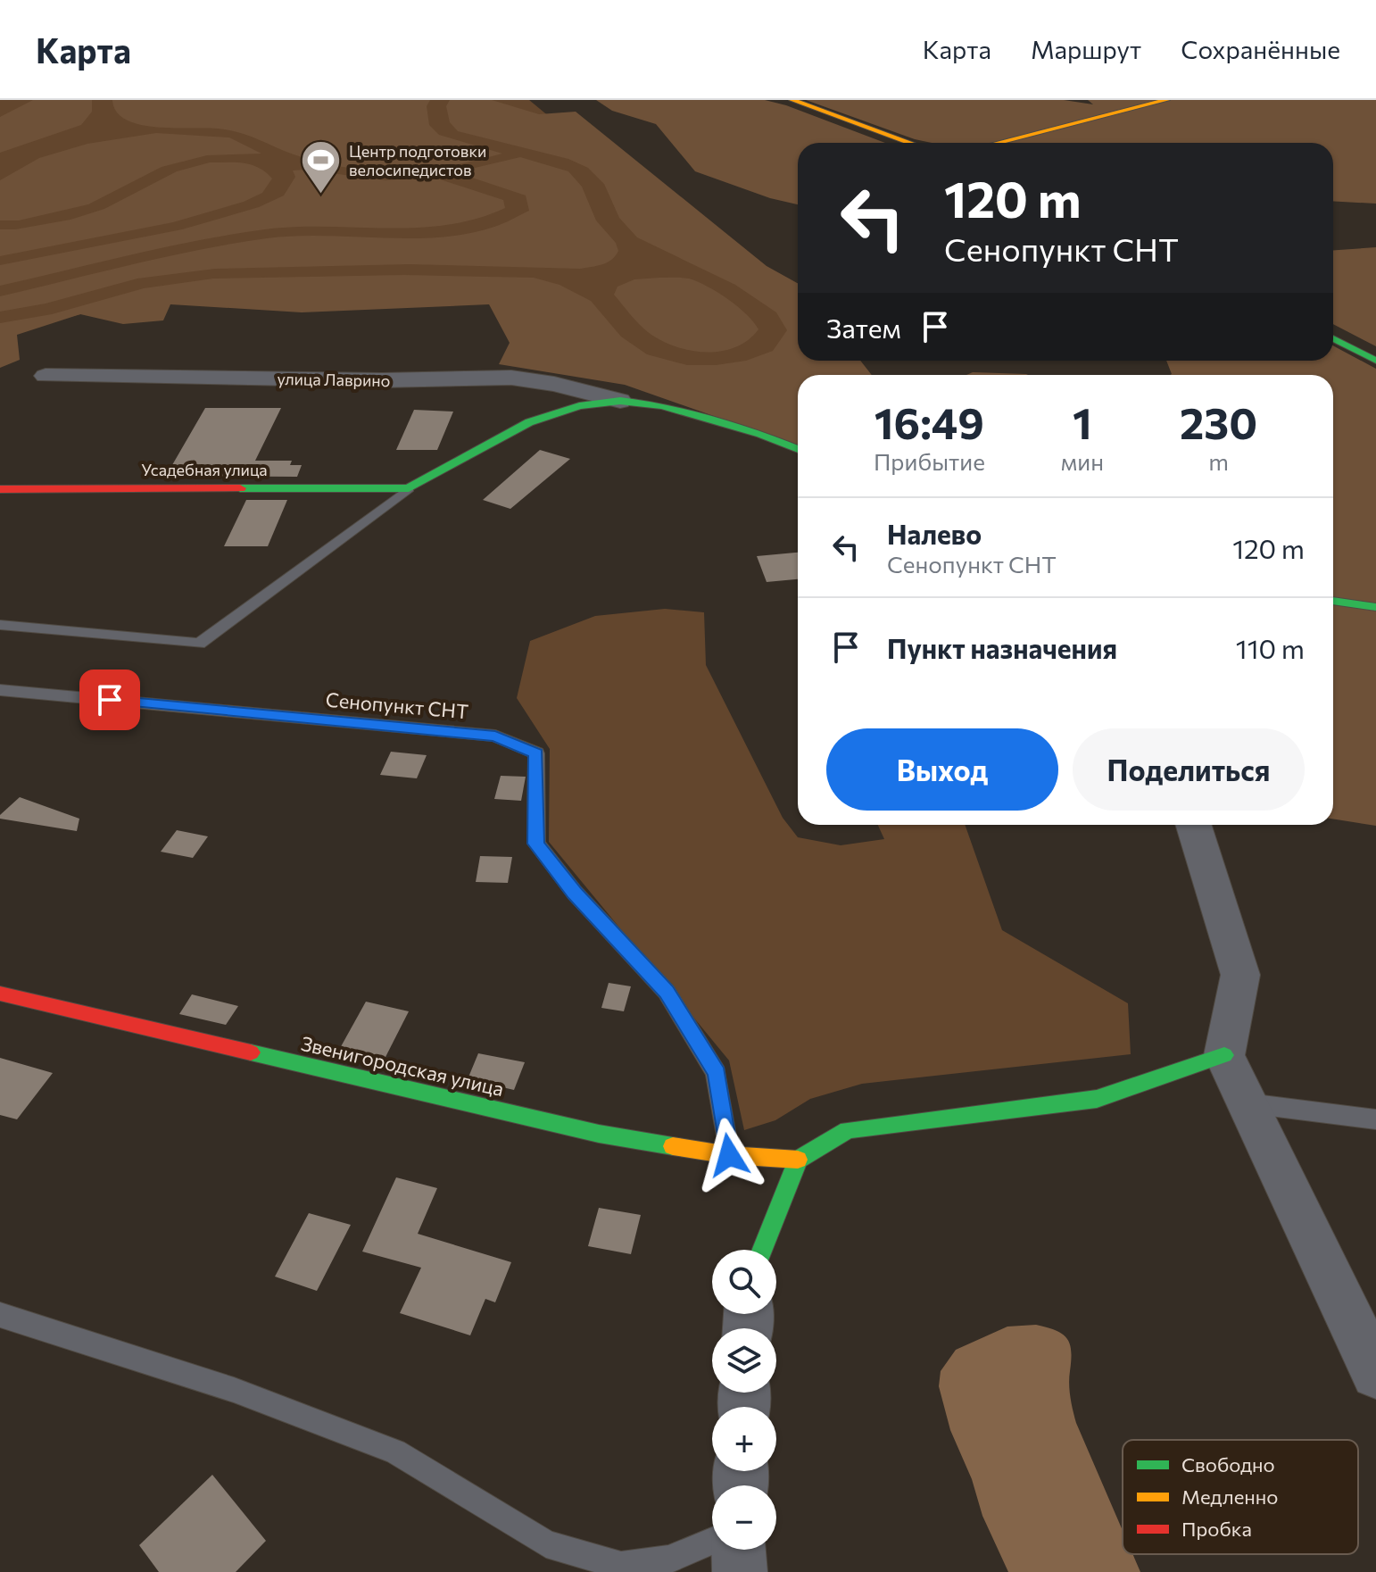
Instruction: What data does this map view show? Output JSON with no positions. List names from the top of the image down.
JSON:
{
  "streets": {
    "street": ["улица Лаврино", "Усадебная улица", "Звенигородская улица"],
    "lane": ["Сенопункт СНТ"]
  },
  "crossings": [
    ["Сенопункт СНТ", "Звенигородская улица"]
  ],
  "places": {
    "sports": ["Центр подготовки велосипедистов"]
  },
  "legend": ["Свободно", "Медленно", "Пробка"],
  "page": {
    "header": "Карта",
    "nav": ["Карта", "Маршрут", "Сохранённые"],
    "turn": ["120 m", "Сенопункт СНТ"],
    "then": "Затем",
    "eta": [
      "16:49",
      "Прибытие",
      "1",
      "мин",
      "230",
      "m"
    ],
    "list": [
      {
        "name": "Налево",
        "note": "Сенопункт СНТ",
        "value": "120 m"
      },
      {
        "name": "Пункт назначения",
        "value": "110 m"
      }
    ],
    "buttons": ["Выход", "Поделиться"],
    "map_buttons": ["+", "−"]
  }
}
